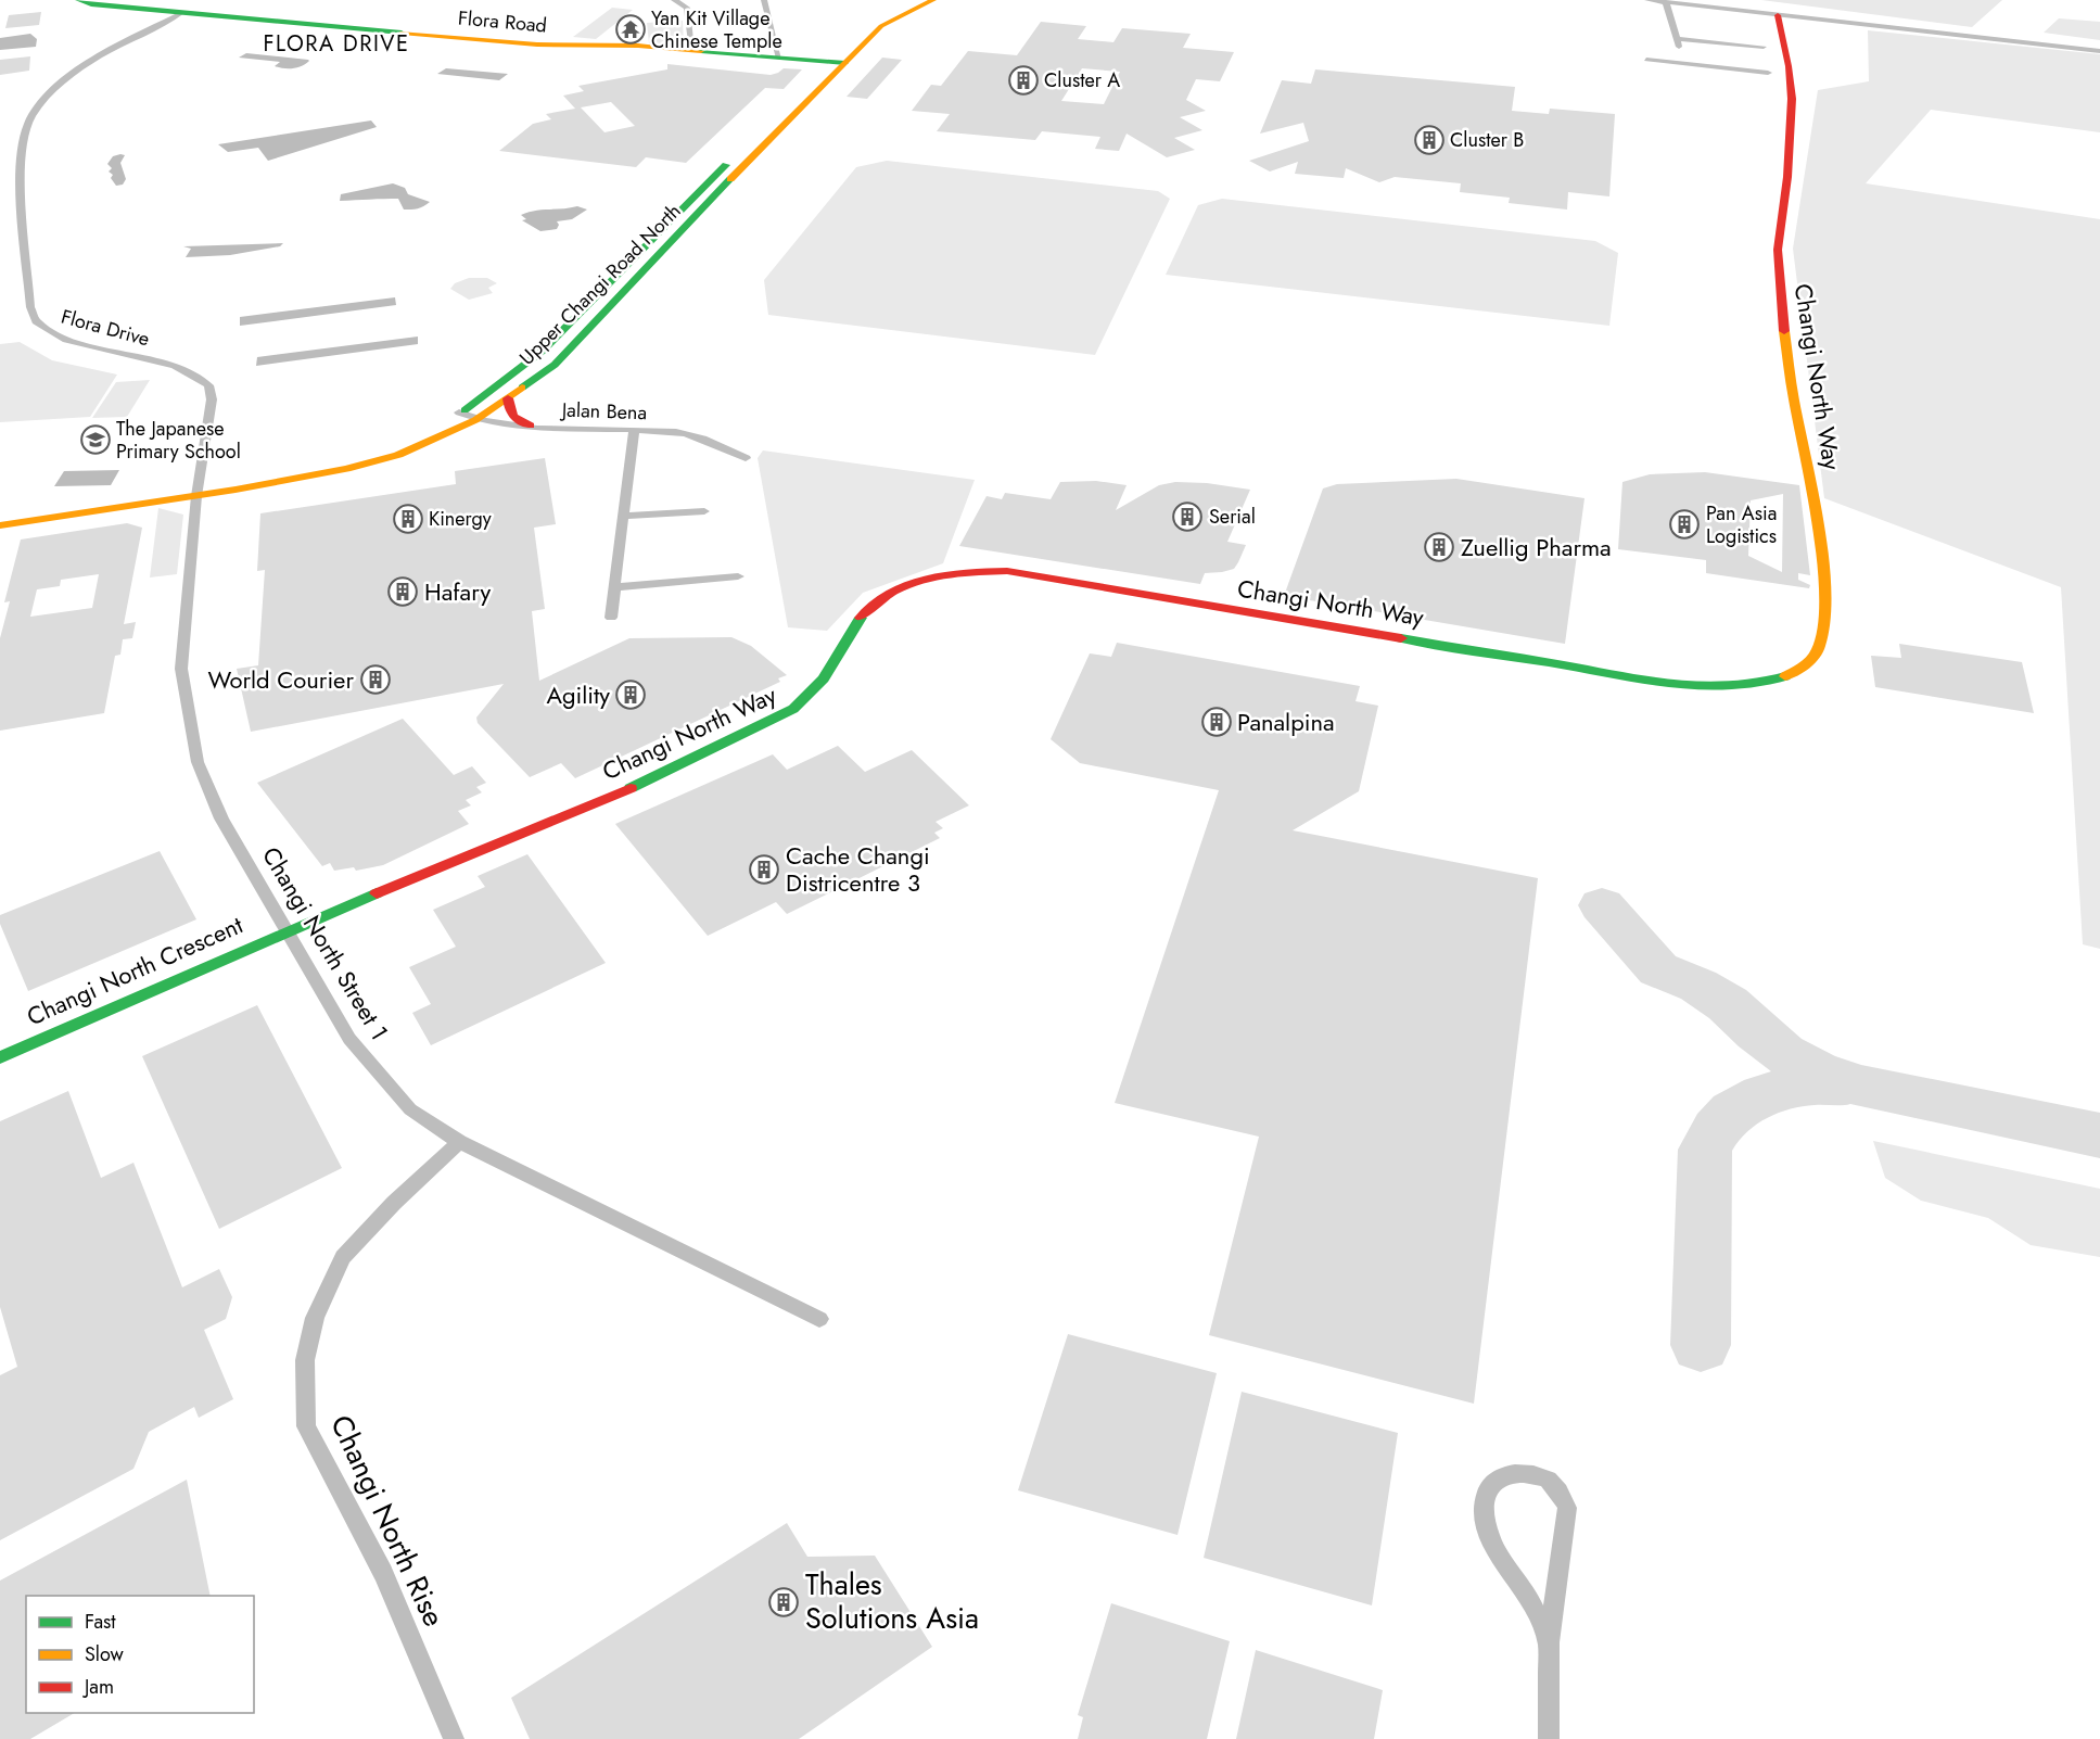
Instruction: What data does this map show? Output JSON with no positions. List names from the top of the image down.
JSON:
{
  "streets": {
    "street": [
      "Flora Road",
      "Upper Changi Road North",
      "Flora Drive",
      "Changi North Way",
      "Jalan Bena",
      "Changi North Street 1",
      "Changi North Crescent",
      "Changi North Rise"
    ]
  },
  "crossings": [
    ["Flora Road", "Upper Changi Road North"],
    ["Flora Road", "Flora Drive"],
    ["Upper Changi Road North", "Flora Drive"],
    ["Upper Changi Road North", "Jalan Bena"],
    ["Upper Changi Road North", "Changi North Street 1"],
    ["Flora Drive", "Changi North Street 1"],
    ["Changi North Way", "Changi North Street 1"],
    ["Changi North Way", "Changi North Crescent"],
    ["Changi North Street 1", "Changi North Crescent"],
    ["Changi North Street 1", "Changi North Rise"]
  ],
  "districts": ["FLORA DRIVE"],
  "places": {
    "temple": ["Yan Kit Village Chinese Temple"],
    "building": [
      "Cluster A",
      "Cluster B",
      "Serial",
      "Kinergy",
      "Pan Asia Logistics",
      "Zuellig Pharma",
      "Hafary",
      "World Courier",
      "Agility",
      "Panalpina",
      "Cache Changi Districentre 3",
      "Thales Solutions Asia"
    ],
    "school or university": ["The Japanese Primary School"]
  },
  "legend": ["Fast", "Slow", "Jam"]
}
